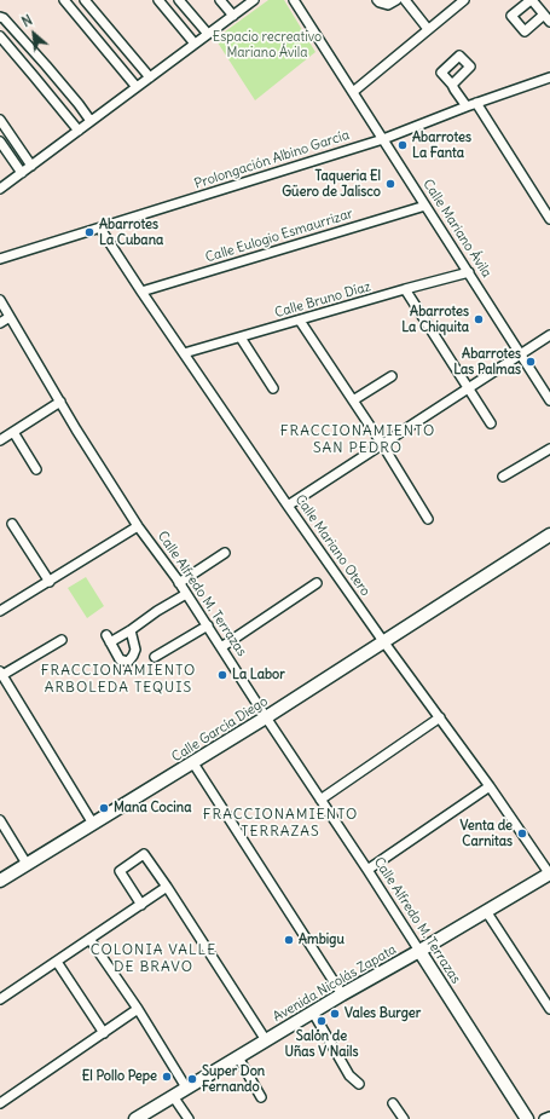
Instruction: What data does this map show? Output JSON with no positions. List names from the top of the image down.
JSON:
{
  "streets": {
    "street": [
      "Prolongación Albino García",
      "Calle Mariano Ávila",
      "Calle Eulogio Esmaurrizar",
      "Calle Bruno Díaz",
      "Calle Mariano Otero",
      "Calle Alfredo M. Terrazas",
      "Calle García Diego",
      "Avenida Nicolás Zapata"
    ]
  },
  "crossings": [
    ["Prolongación Albino García", "Calle Mariano Ávila"],
    ["Prolongación Albino García", "Calle Mariano Otero"],
    ["Calle Mariano Ávila", "Calle Eulogio Esmaurrizar"],
    ["Calle Mariano Ávila", "Calle Bruno Díaz"],
    ["Calle Eulogio Esmaurrizar", "Calle Mariano Otero"],
    ["Calle Bruno Díaz", "Calle Mariano Otero"],
    ["Calle Mariano Otero", "Calle García Diego"],
    ["Calle Mariano Otero", "Avenida Nicolás Zapata"],
    ["Calle Alfredo M. Terrazas", "Calle García Diego"],
    ["Calle Alfredo M. Terrazas", "Avenida Nicolás Zapata"]
  ],
  "districts": [
    "FRACCIONAMIENTO SAN PEDRO",
    "FRACCIONAMIENTO ARBOLEDA TEQUIS",
    "FRACCIONAMIENTO TERRAZAS",
    "COLONIA VALLE DE BRAVO"
  ],
  "parks": ["Espacio recreativo Mariano Ávila"],
  "places": [
    "Abarrotes La Fanta",
    "Taqueria El Güero de Jalisco",
    "Abarrotes La Cubana",
    "Abarrotes La Chiquita",
    "Abarrotes Las Palmas",
    "La Labor",
    "Mana Cocina",
    "Venta de Carnitas",
    "Ambigu",
    "Vales Burger",
    "Salón de Uñas V Nails",
    "El Pollo Pepe",
    "Super Don Fernando"
  ],
  "north": "top left"
}
